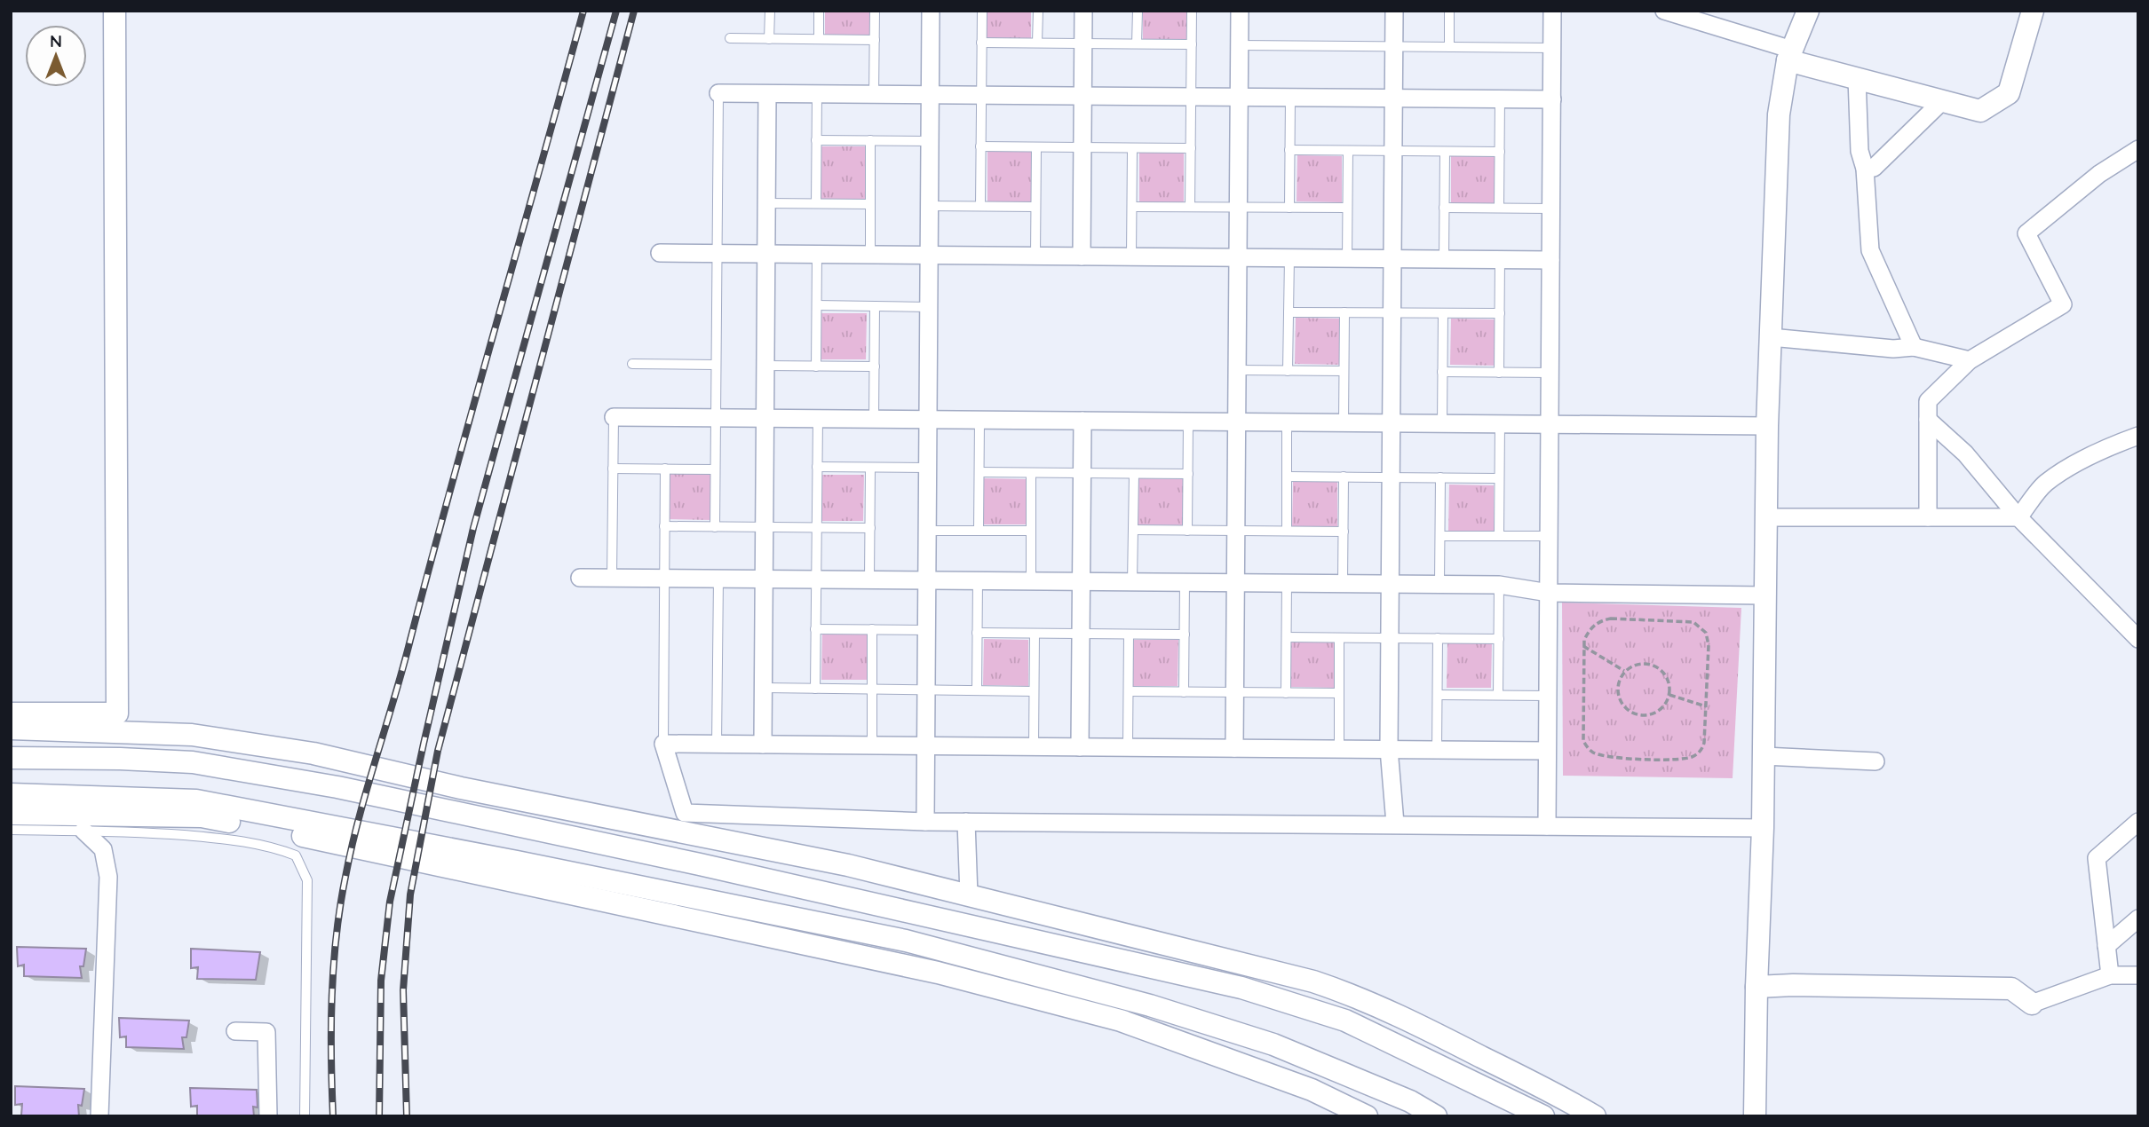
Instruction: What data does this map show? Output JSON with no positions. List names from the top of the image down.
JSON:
{
  "north": "top"
}
